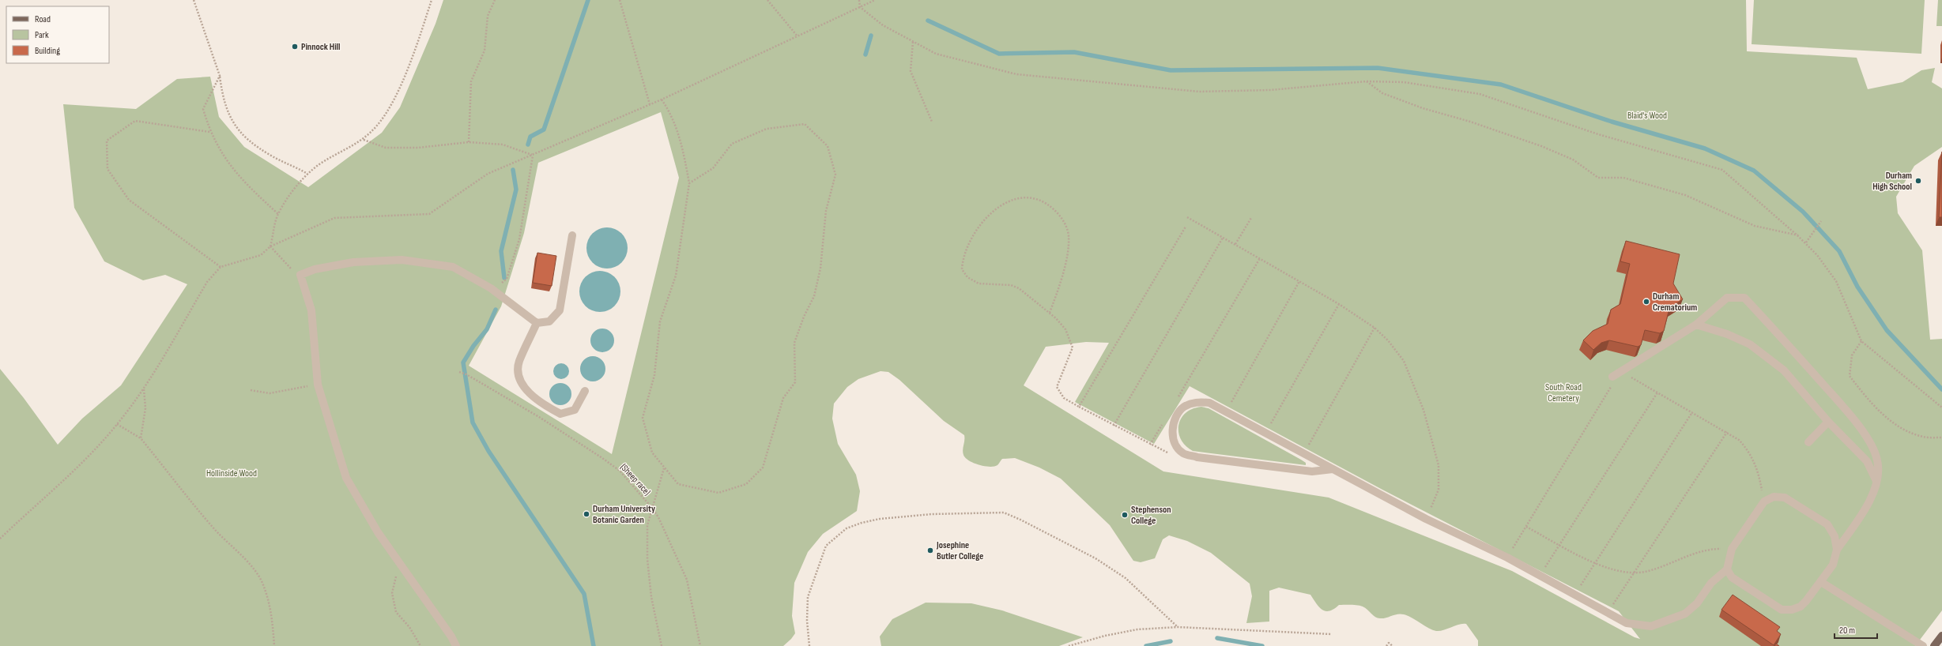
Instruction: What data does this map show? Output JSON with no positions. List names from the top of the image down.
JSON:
{
  "streets": {
    "path": ["(Sheep race)"]
  },
  "parks": ["Blaid's Wood", "South Road Cemetery", "Hollinside Wood"],
  "places": [
    "Pinnock Hill",
    "Durham High School",
    "Durham Crematorium",
    "Durham University Botanic Garden",
    "Stephenson College",
    "Josephine Butler College"
  ],
  "legend": ["Road", "Park", "Building"],
  "scale_bar": "20 m"
}
